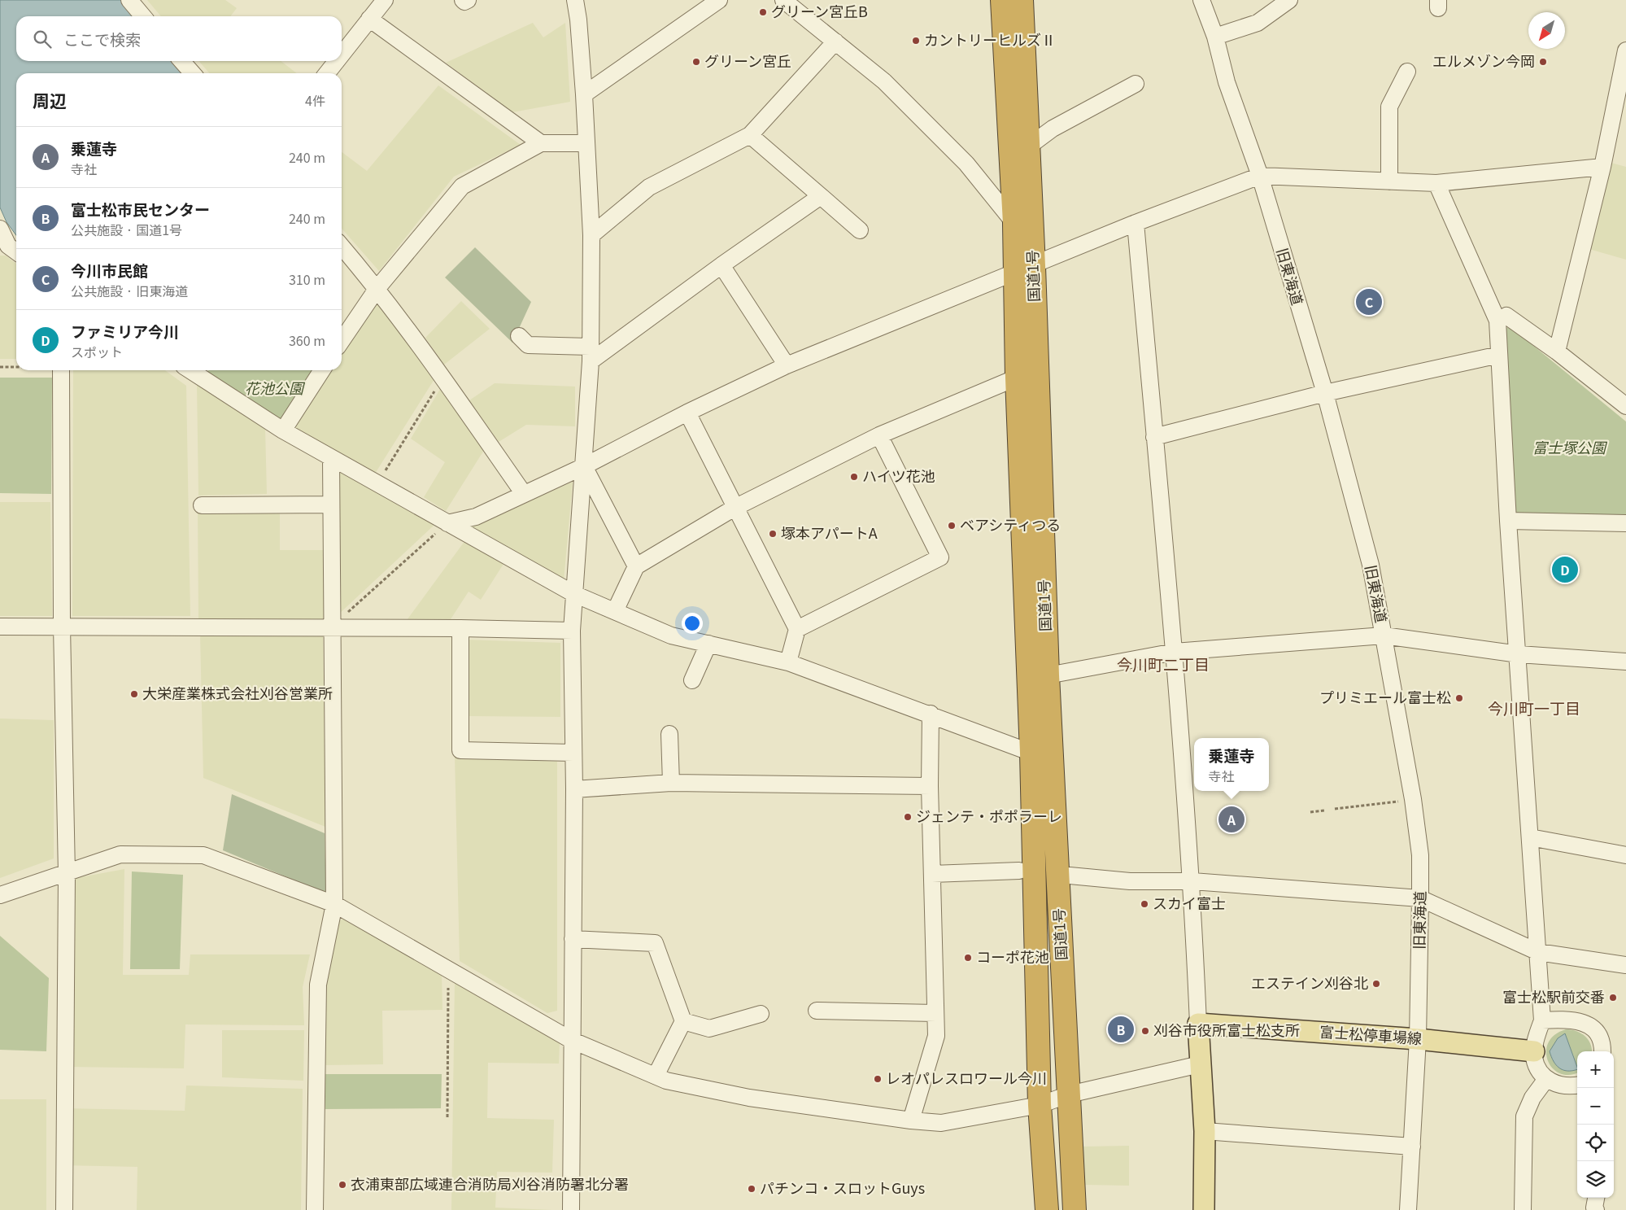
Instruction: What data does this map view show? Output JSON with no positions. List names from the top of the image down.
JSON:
{
  "streets": {
    "highway": ["国道1号"],
    "main road": ["富士松停車場線"],
    "street": ["旧東海道"]
  },
  "crossings": [
    ["旧東海道", "富士松停車場線"]
  ],
  "districts": ["今川町二丁目", "今川町一丁目"],
  "parks": ["花池公園", "富士塚公園"],
  "places": [
    "グリーン宮丘B",
    "カントリーヒルズⅡ",
    "グリーン宮丘",
    "エルメゾン今岡",
    "ハイツ花池",
    "ベアシティつる",
    "塚本アパートA",
    "大栄産業株式会社刈谷営業所",
    "プリミエール富士松",
    "ジェンテ・ポポラーレ",
    "スカイ富士",
    "コーポ花池",
    "エステイン刈谷北",
    "富士松駅前交番",
    "刈谷市役所富士松支所",
    "レオパレスロワール今川",
    "衣浦東部広域連合消防局刈谷消防署北分署",
    "パチンコ・スロットGuys"
  ],
  "north": "bottom left",
  "page": {
    "search": "ここで検索",
    "heading": ["周辺", "4件"],
    "list": [
      {
        "mark": "A",
        "name": "乗蓮寺",
        "note": "寺社",
        "value": "240 m"
      },
      {
        "mark": "B",
        "name": "富士松市民センター",
        "note": "公共施設 · 国道1号",
        "value": "240 m"
      },
      {
        "mark": "C",
        "name": "今川市民館",
        "note": "公共施設 · 旧東海道",
        "value": "310 m"
      },
      {
        "mark": "D",
        "name": "ファミリア今川",
        "note": "スポット",
        "value": "360 m"
      }
    ],
    "pins": [
      "C",
      "D",
      "A",
      "B"
    ],
    "popup": ["乗蓮寺", "寺社"],
    "map_buttons": ["+", "−"]
  }
}
